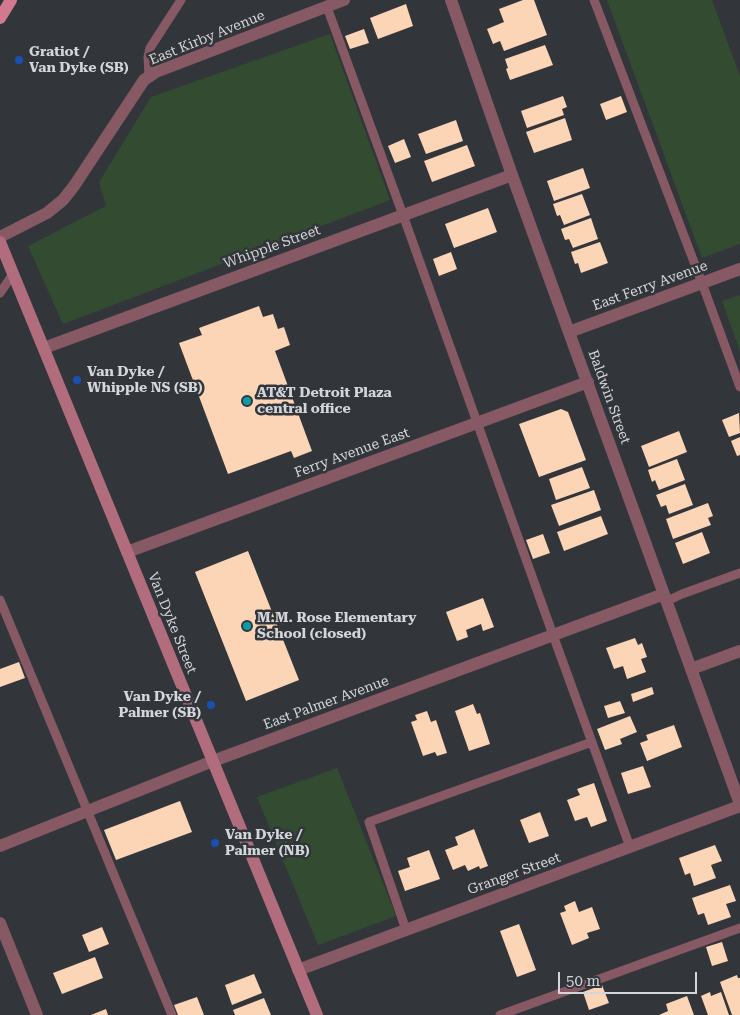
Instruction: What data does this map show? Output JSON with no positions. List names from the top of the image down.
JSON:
{
  "streets": {
    "main road": ["Van Dyke Street"],
    "street": [
      "East Kirby Avenue",
      "Whipple Street",
      "East Ferry Avenue",
      "Baldwin Street",
      "Ferry Avenue East",
      "East Palmer Avenue",
      "Granger Street"
    ]
  },
  "crossings": [
    ["Whipple Street", "Baldwin Street"],
    ["Whipple Street", "Van Dyke Street"],
    ["East Ferry Avenue", "Baldwin Street"],
    ["Baldwin Street", "Ferry Avenue East"],
    ["Baldwin Street", "East Palmer Avenue"],
    ["Baldwin Street", "Granger Street"],
    ["Ferry Avenue East", "Van Dyke Street"],
    ["Van Dyke Street", "East Palmer Avenue"],
    ["Van Dyke Street", "Granger Street"]
  ],
  "places": [
    "Gratiot / Van Dyke (SB)",
    "Van Dyke / Whipple NS (SB)",
    "AT&T Detroit Plaza central office",
    "M.M. Rose Elementary School (closed)",
    "Van Dyke / Palmer (SB)",
    "Van Dyke / Palmer (NB)"
  ],
  "scale_bar": "50 m"
}
